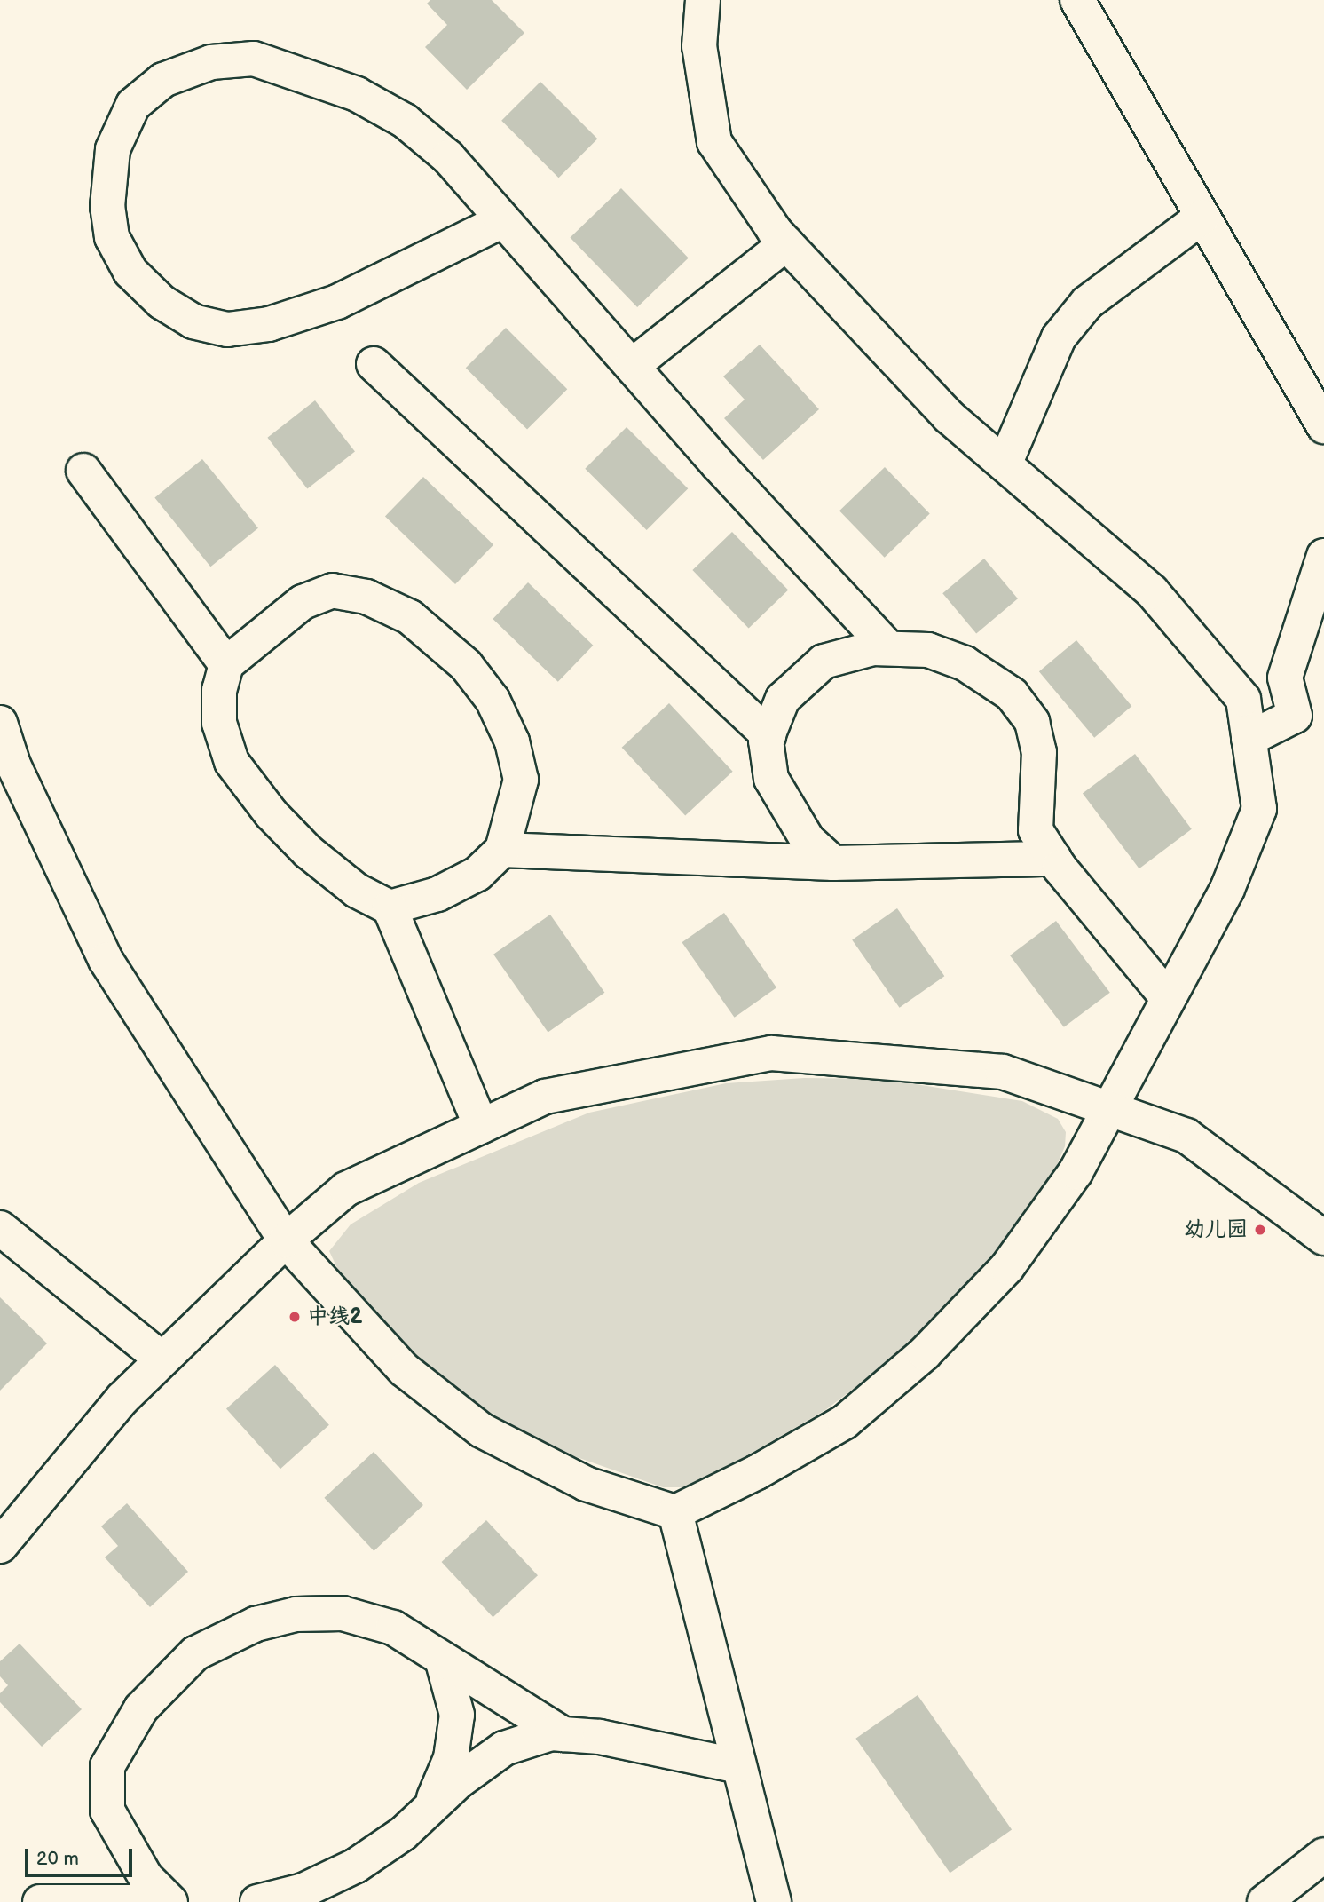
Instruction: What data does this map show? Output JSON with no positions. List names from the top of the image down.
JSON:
{
  "places": ["幼儿园", "中线2"],
  "scale_bar": "20 m"
}
